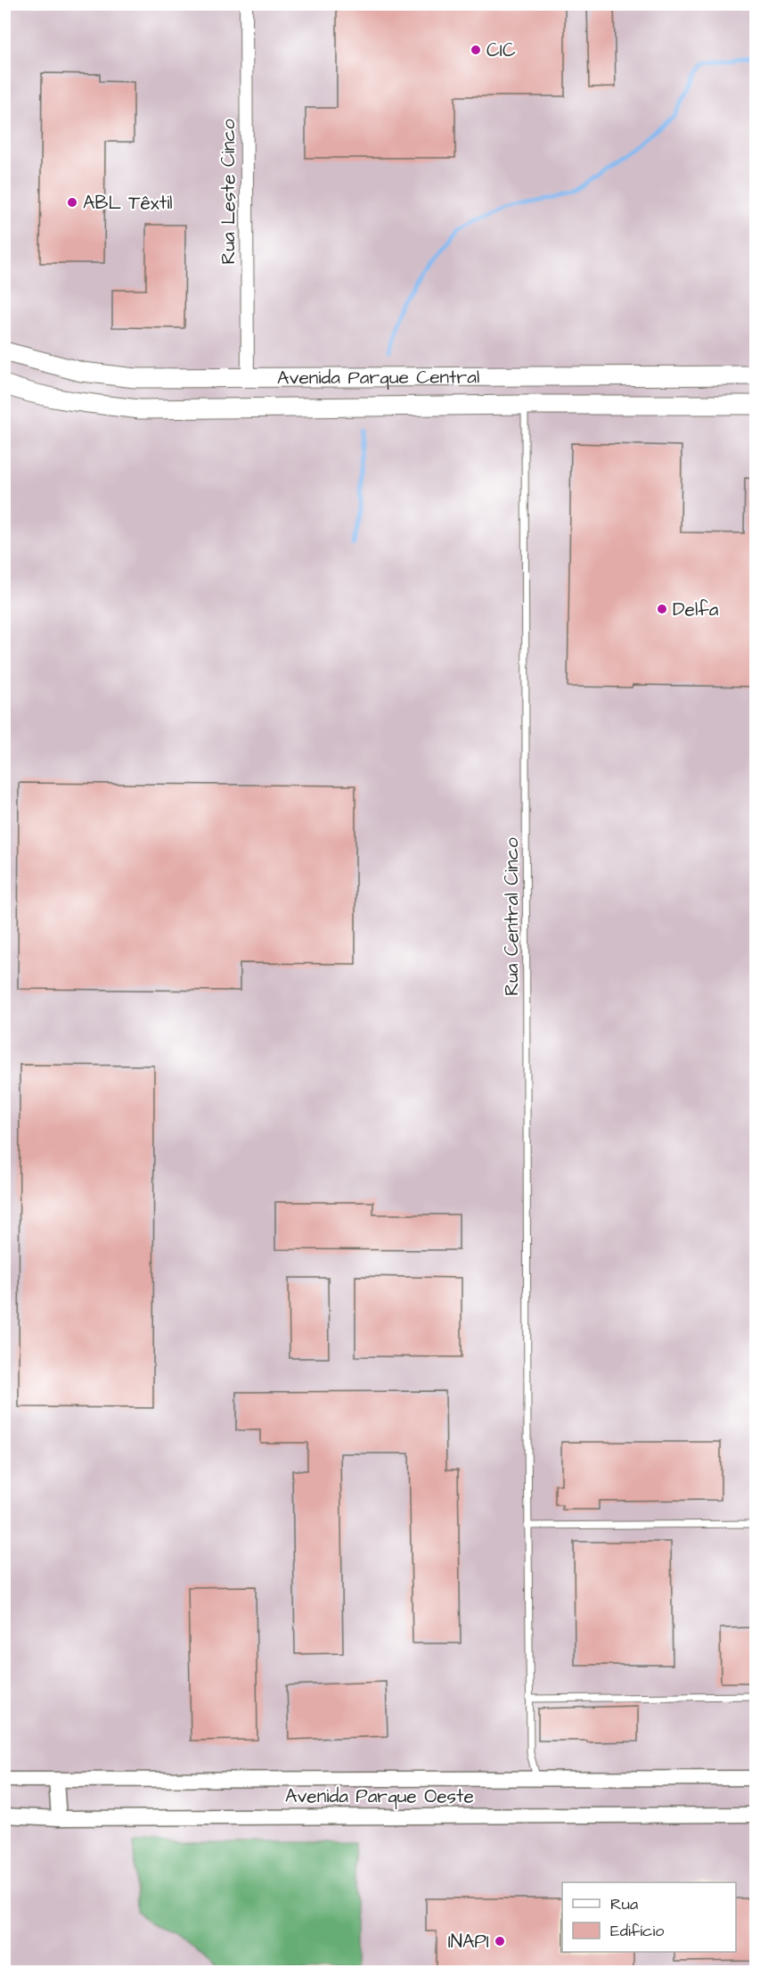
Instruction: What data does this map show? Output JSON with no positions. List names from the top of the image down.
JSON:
{
  "streets": {
    "main road": ["Avenida Parque Central"],
    "street": ["Rua Leste Cinco", "Avenida Parque Oeste"],
    "lane": ["Rua Central Cinco"]
  },
  "crossings": [
    ["Rua Leste Cinco", "Avenida Parque Central"],
    ["Avenida Parque Central", "Rua Central Cinco"],
    ["Rua Central Cinco", "Avenida Parque Oeste"]
  ],
  "places": [
    "CIC",
    "ABL Têxtil",
    "Delfa",
    "INAPI"
  ],
  "legend": ["Rua", "Edifício"]
}
